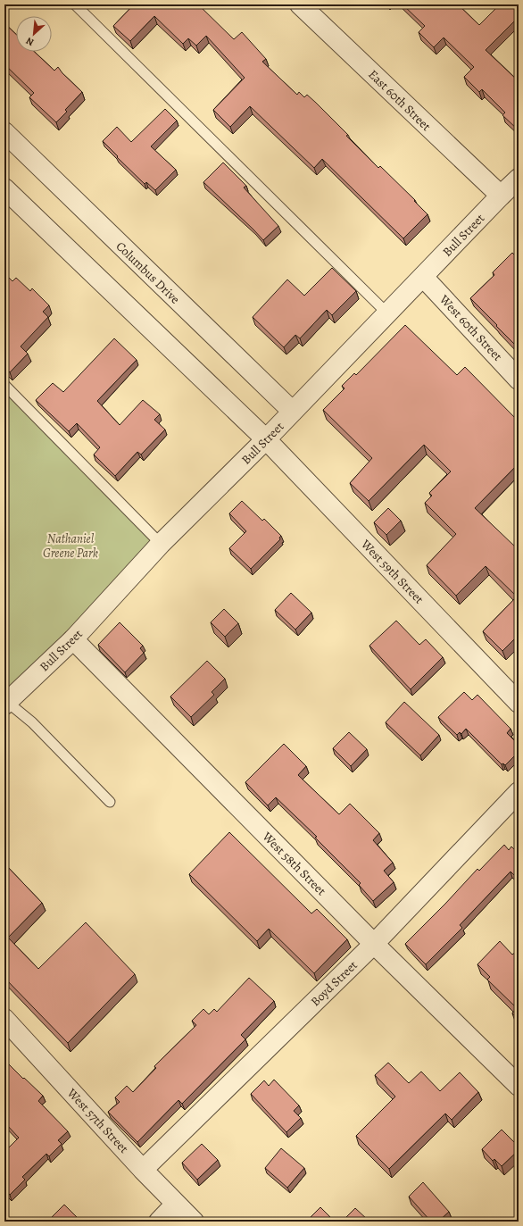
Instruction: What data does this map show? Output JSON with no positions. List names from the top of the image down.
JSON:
{
  "streets": {
    "street": [
      "East 60th Street",
      "Bull Street",
      "Columbus Drive",
      "West 60th Street",
      "West 59th Street",
      "West 58th Street",
      "Boyd Street",
      "West 57th Street"
    ]
  },
  "crossings": [
    ["East 60th Street", "Bull Street"],
    ["Bull Street", "Columbus Drive"],
    ["Bull Street", "West 60th Street"],
    ["Bull Street", "West 59th Street"],
    ["Bull Street", "West 58th Street"],
    ["West 58th Street", "Boyd Street"],
    ["Boyd Street", "West 57th Street"]
  ],
  "parks": ["Nathaniel Greene Park"],
  "north": "bottom left"
}
